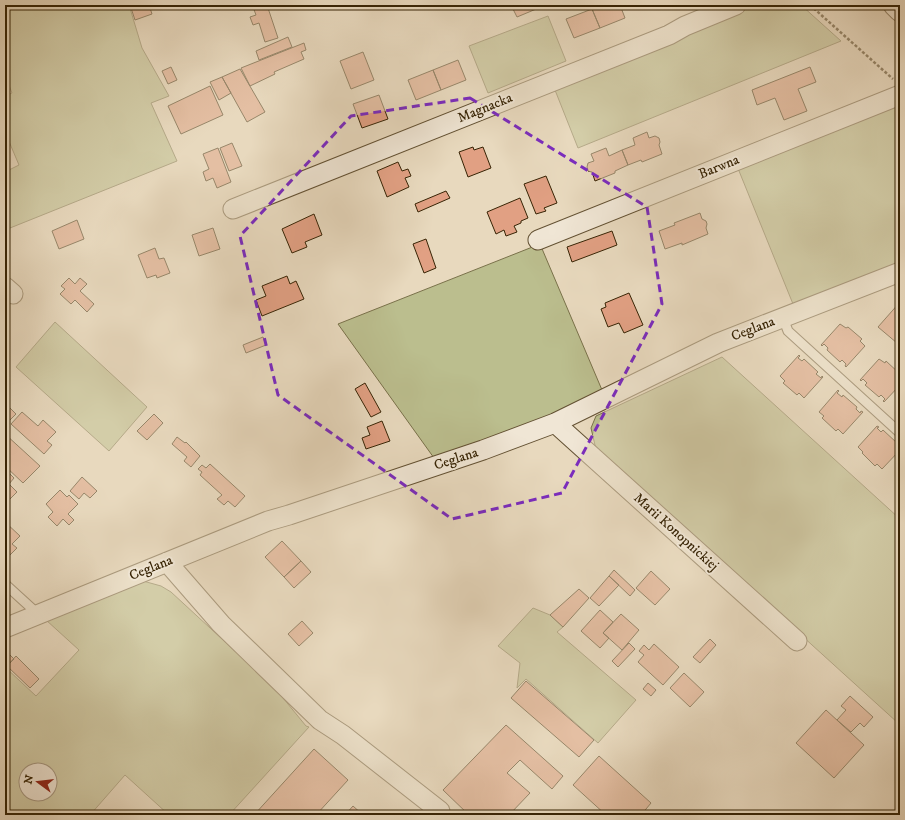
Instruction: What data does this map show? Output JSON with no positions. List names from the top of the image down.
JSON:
{
  "streets": {
    "street": [
      "Magnacka",
      "Barwna",
      "Ceglana",
      "Marii Konopnickiej"
    ]
  },
  "crossings": [
    ["Ceglana", "Marii Konopnickiej"]
  ],
  "north": "left"
}
